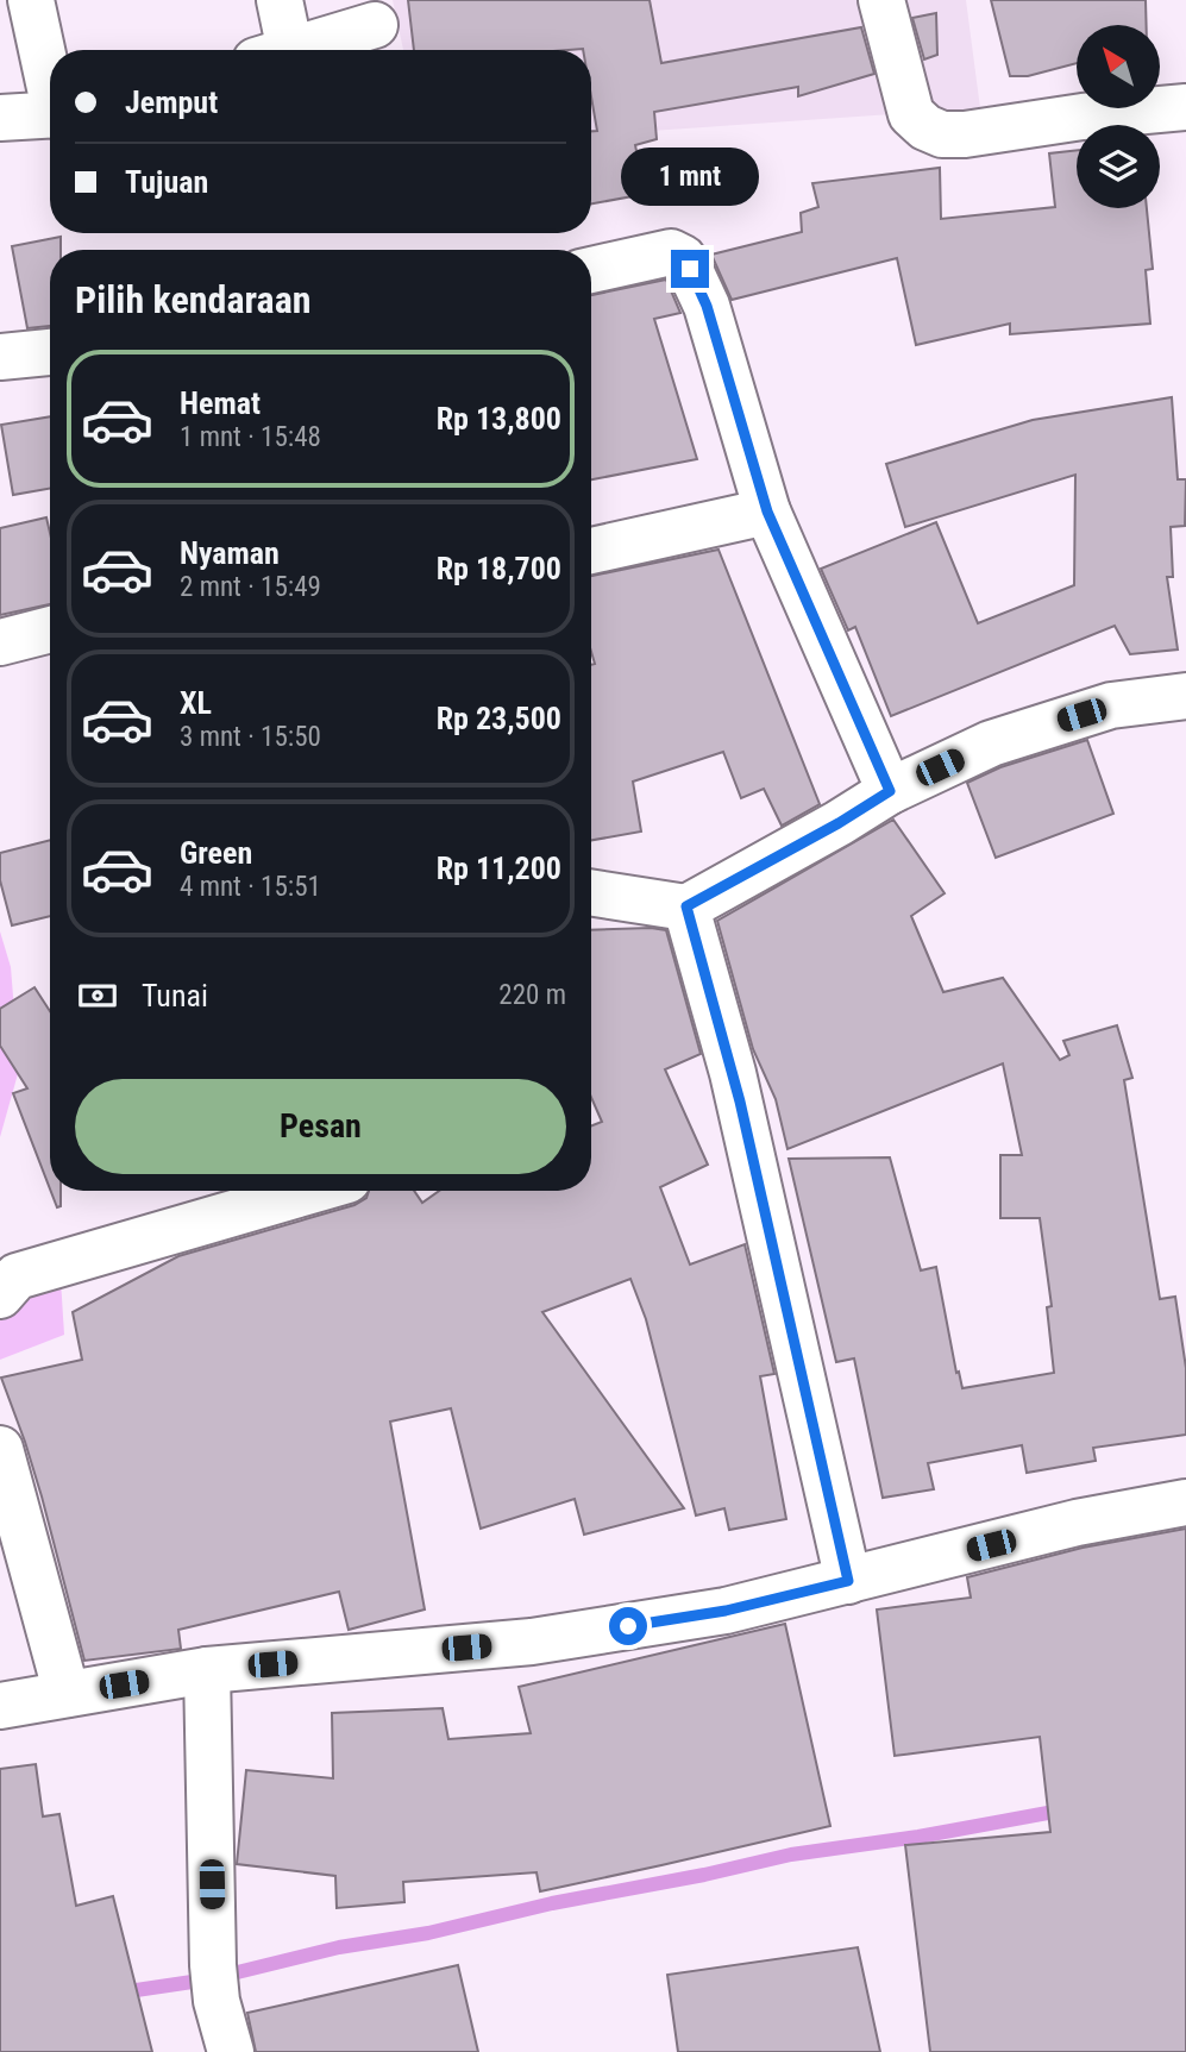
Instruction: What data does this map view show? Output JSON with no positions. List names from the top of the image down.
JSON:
{
  "north": "top left",
  "page": {
    "banner": ["Jemput", "Tujuan"],
    "bubble": "1 mnt",
    "heading": "Pilih kendaraan",
    "list": [
      {
        "name": "Hemat",
        "note": "1 mnt · 15:48",
        "value": "Rp 13,800"
      },
      {
        "name": "Nyaman",
        "note": "2 mnt · 15:49",
        "value": "Rp 18,700"
      },
      {
        "name": "XL",
        "note": "3 mnt · 15:50",
        "value": "Rp 23,500"
      },
      {
        "name": "Green",
        "note": "4 mnt · 15:51",
        "value": "Rp 11,200"
      }
    ],
    "pay": ["Tunai", "220 m"],
    "buttons": "Pesan"
  }
}
